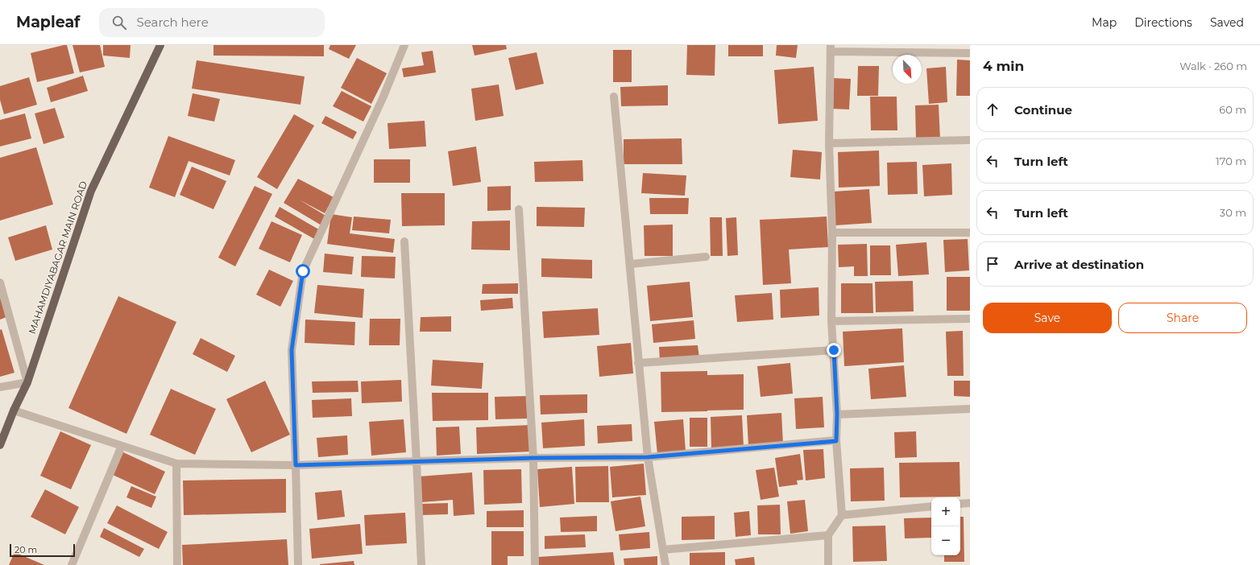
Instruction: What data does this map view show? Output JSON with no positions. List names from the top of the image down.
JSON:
{
  "streets": {
    "main road": ["MAHAMDIYABAGAR MAIN ROAD"]
  },
  "scale_bar": "20 m",
  "north": "bottom right",
  "page": {
    "header": "Mapleaf",
    "search": "Search here",
    "nav": ["Map", "Directions", "Saved"],
    "heading": ["4 min", "Walk · 260 m"],
    "list": [
      ["Continue", "60 m"],
      ["Turn left", "170 m"],
      ["Turn left", "30 m"],
      "Arrive at destination"
    ],
    "buttons": ["Save", "Share"],
    "map_buttons": ["+", "−"],
    "scale": "20 m"
  }
}
